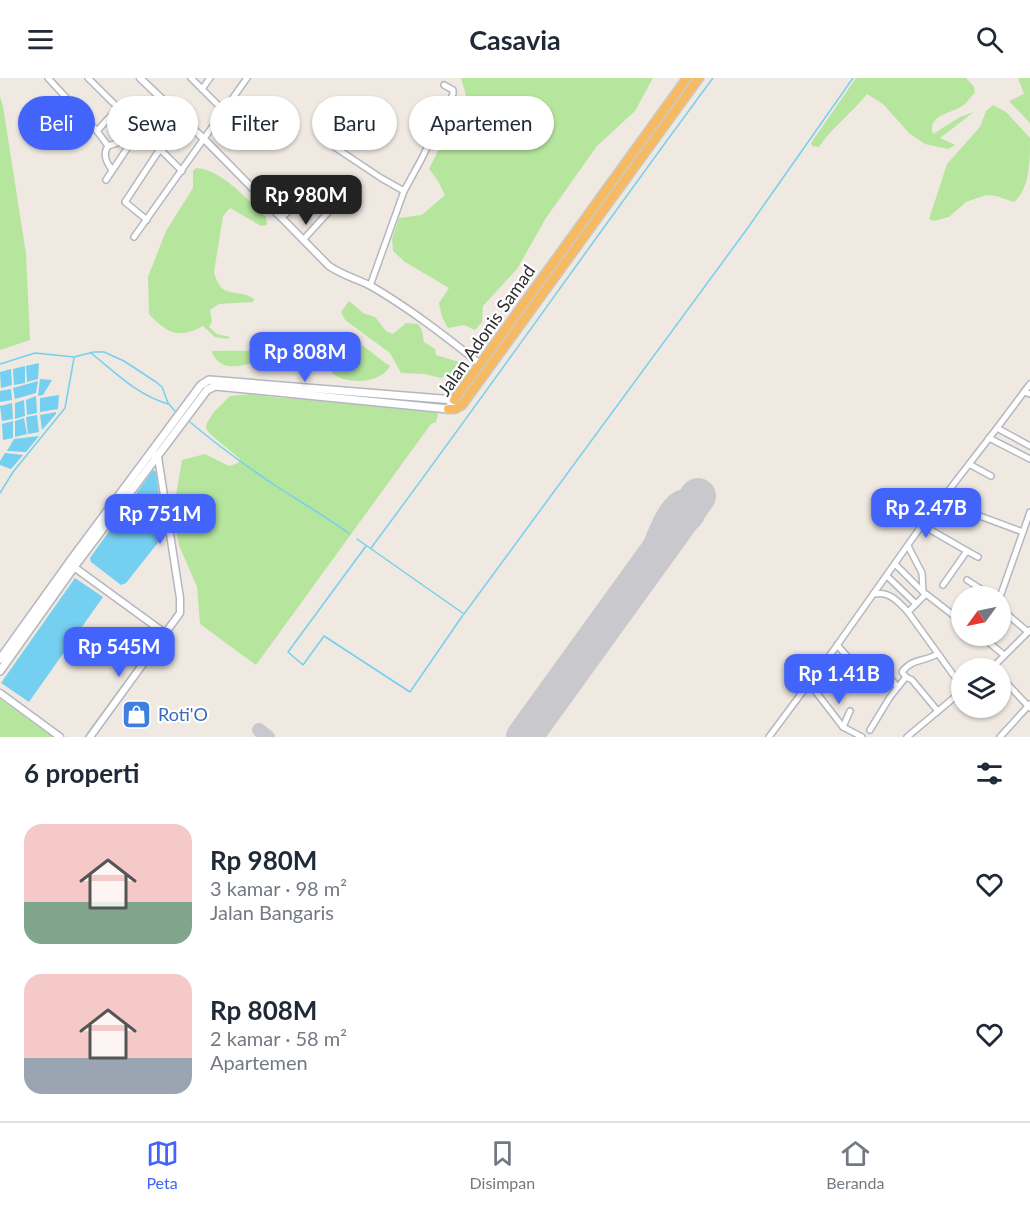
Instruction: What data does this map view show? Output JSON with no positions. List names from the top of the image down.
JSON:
{
  "streets": {
    "highway": ["Jalan Adonis Samad"]
  },
  "places": {
    "shop": ["Roti'O"]
  },
  "north": "bottom left",
  "page": {
    "header": "Casavia",
    "chip": [
      "Beli",
      "Sewa",
      "Filter",
      "Baru",
      "Apartemen"
    ],
    "price": [
      "Rp 980M",
      "Rp 808M",
      "Rp 2.47B",
      "Rp 751M",
      "Rp 545M",
      "Rp 1.41B"
    ],
    "heading": "6 properti",
    "list": [
      {
        "name": "Rp 980M",
        "note": "3 kamar · 98 m² · Jalan Bangaris"
      },
      {
        "name": "Rp 808M",
        "note": "2 kamar · 58 m² · Apartemen"
      }
    ],
    "tabs": ["Peta", "Disimpan", "Beranda"]
  }
}
